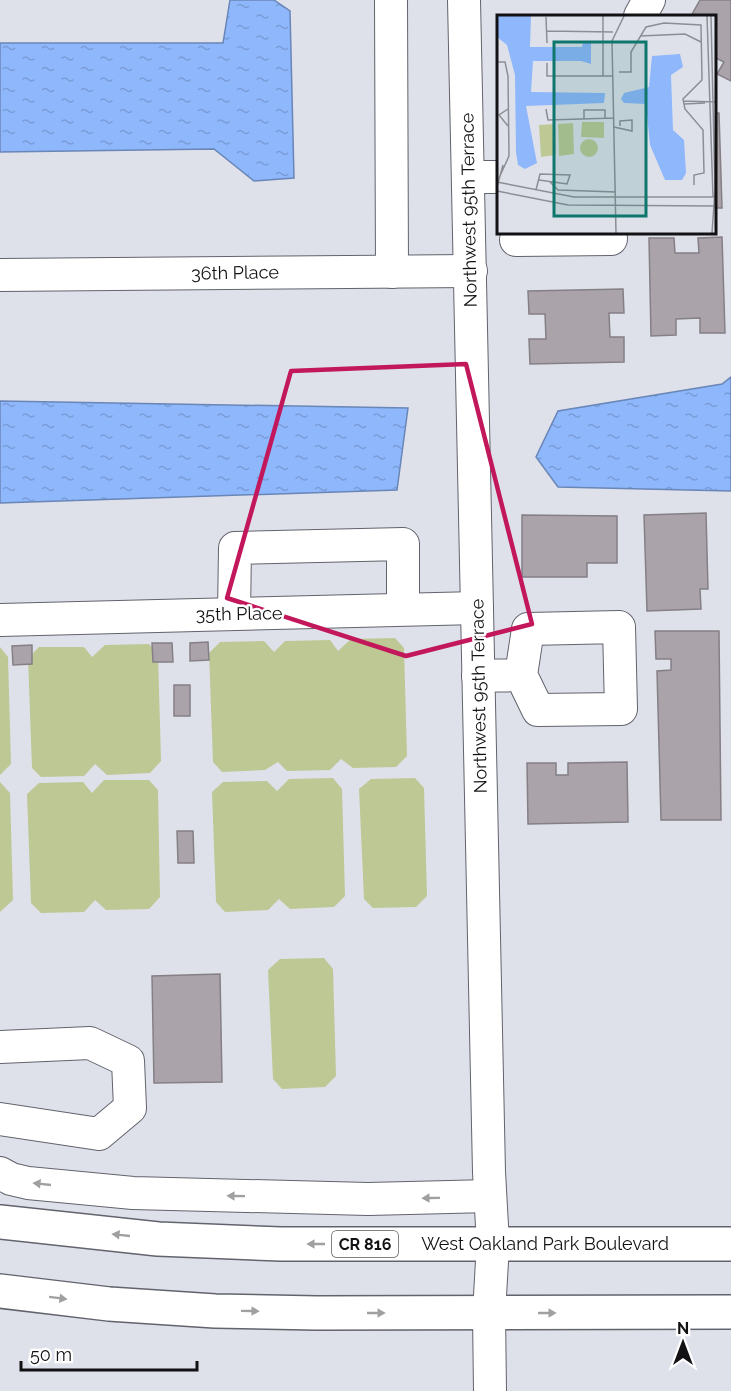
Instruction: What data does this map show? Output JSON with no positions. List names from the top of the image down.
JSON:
{
  "streets": {
    "main road": ["CR 816", "West Oakland Park Boulevard"],
    "street": ["Northwest 95th Terrace", "36th Place", "35th Place"]
  },
  "crossings": [
    ["Northwest 95th Terrace", "36th Place"],
    ["Northwest 95th Terrace", "35th Place"],
    ["Northwest 95th Terrace", "West Oakland Park Boulevard"]
  ],
  "scale_bar": "50 m",
  "north": "top"
}
